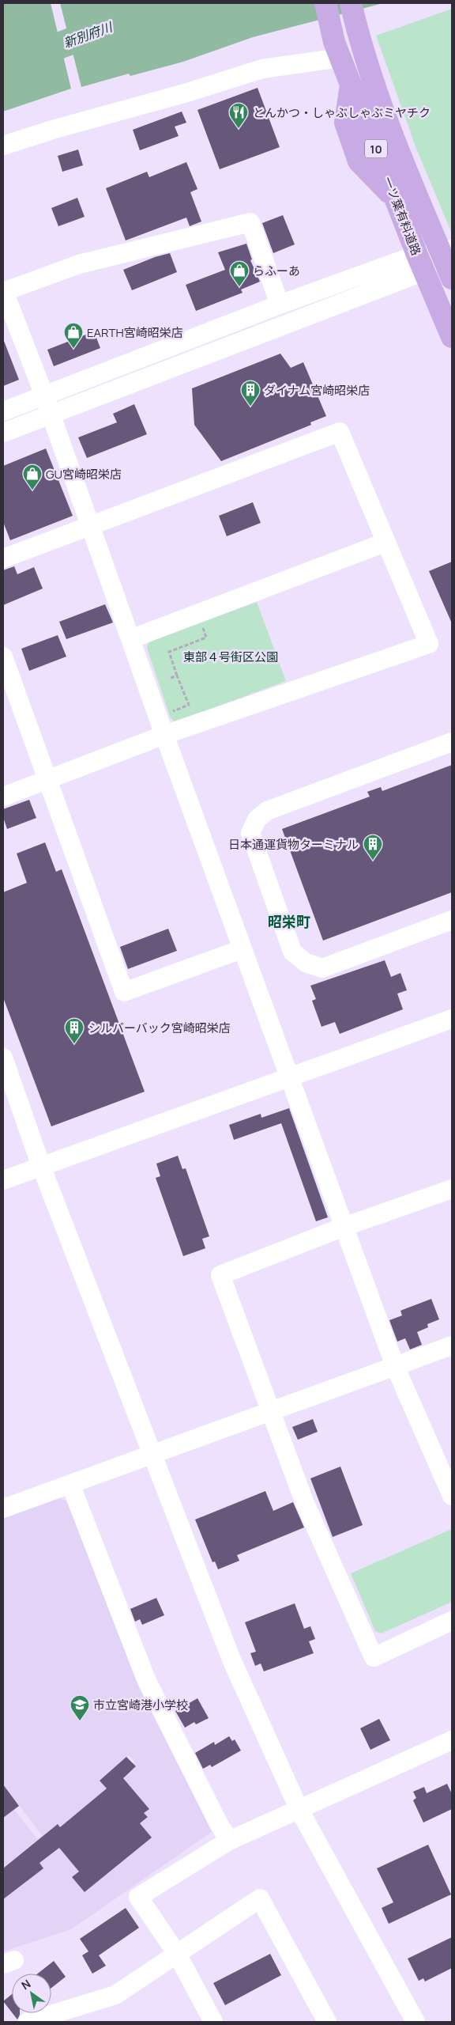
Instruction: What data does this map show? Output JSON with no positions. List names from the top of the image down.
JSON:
{
  "streets": {
    "main road": ["10", "一ツ葉有料道路"]
  },
  "districts": ["昭栄町"],
  "water": ["新別府川"],
  "parks": ["東部４号街区公園"],
  "places": {
    "restaurant": ["とんかつ・しゃぶしゃぶミヤチク"],
    "shop": ["らふーあ", "EARTH宮崎昭栄店", "GU宮崎昭栄店"],
    "building": ["ダイナム宮崎昭栄店", "日本通運貨物ターミナル", "シルバーバック宮崎昭栄店"],
    "school or university": ["市立宮崎港小学校"]
  },
  "north": "top left"
}
